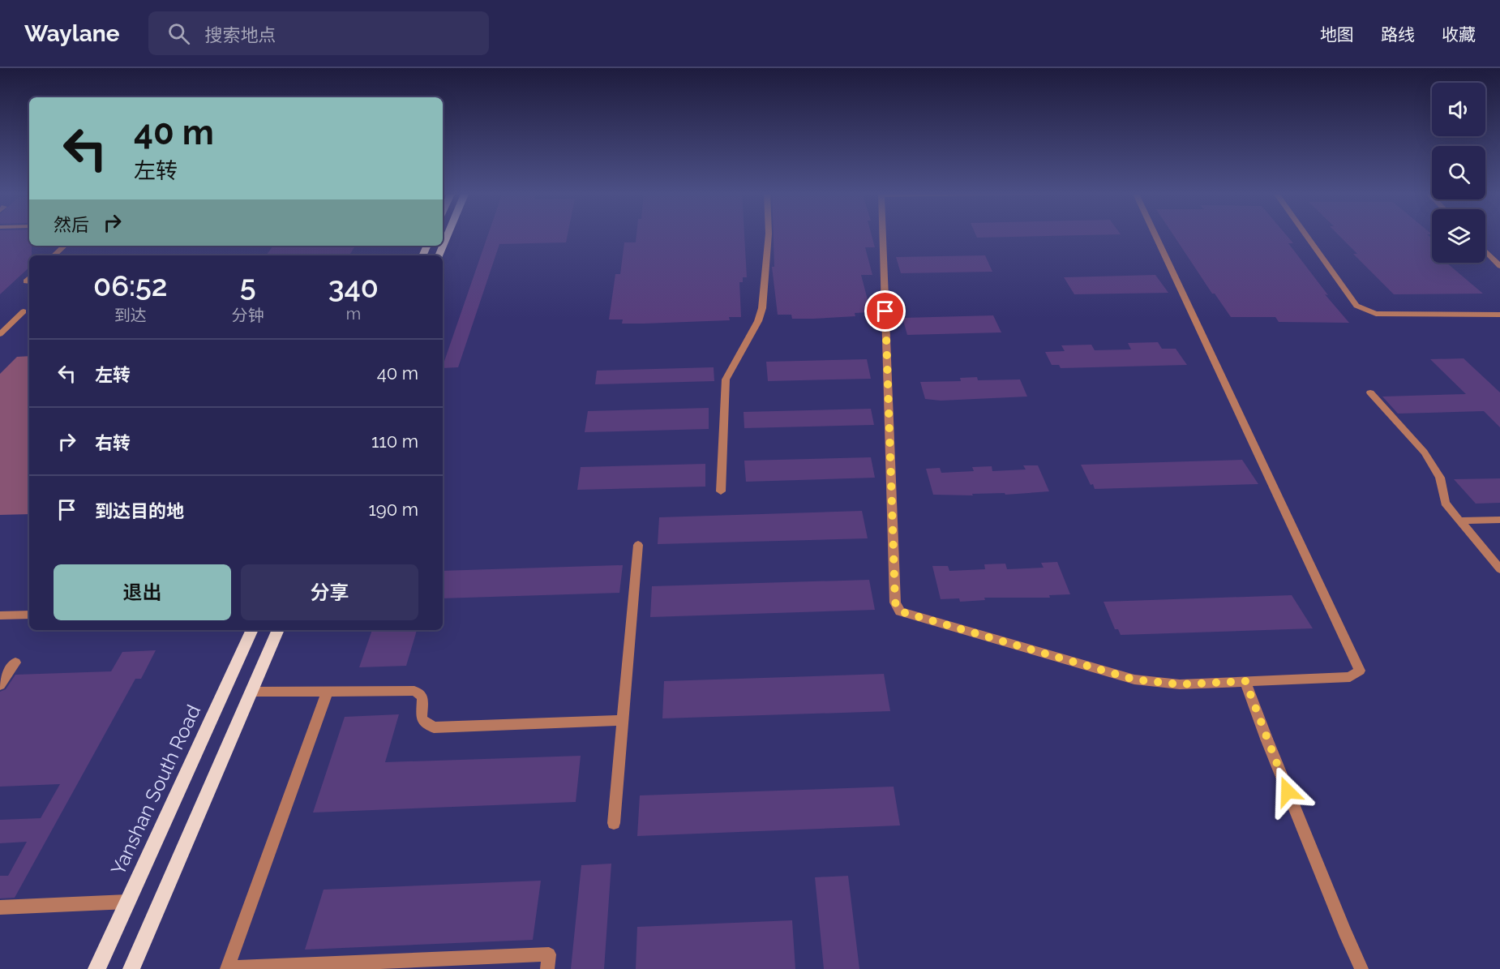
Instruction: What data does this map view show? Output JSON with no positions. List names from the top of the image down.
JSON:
{
  "streets": {
    "main road": ["Yanshan South Road"]
  },
  "page": {
    "header": "Waylane",
    "search": "搜索地点",
    "nav": ["地图", "路线", "收藏"],
    "turn": ["40 m", "左转"],
    "then": "然后",
    "eta": [
      "06:52",
      "到达",
      "5",
      "分钟",
      "340",
      "m"
    ],
    "list": [
      {
        "name": "左转",
        "value": "40 m"
      },
      {
        "name": "右转",
        "value": "110 m"
      },
      {
        "name": "到达目的地",
        "value": "190 m"
      }
    ],
    "buttons": ["退出", "分享"]
  }
}
